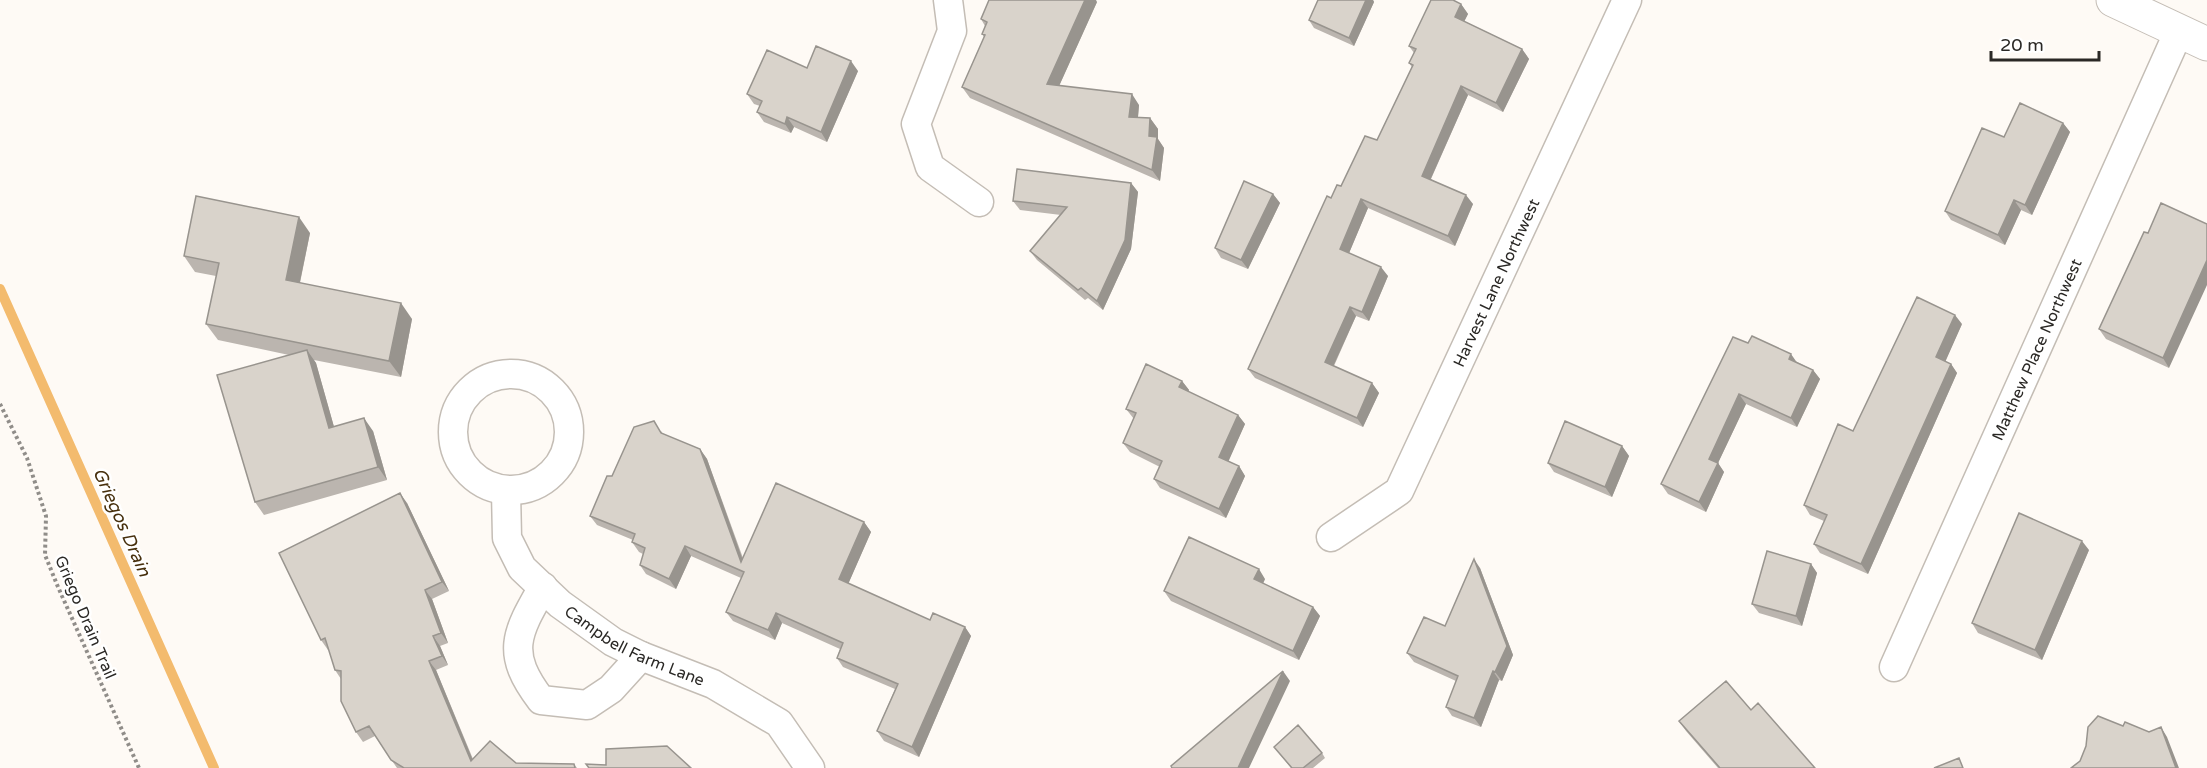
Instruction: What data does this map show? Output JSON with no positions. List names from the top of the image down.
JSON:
{
  "streets": {
    "street": ["Harvest Lane Northwest", "Matthew Place Northwest", "Campbell Farm Lane"],
    "path": ["Griego Drain Trail"]
  },
  "water": ["Griegos Drain"],
  "scale_bar": "20 m"
}
